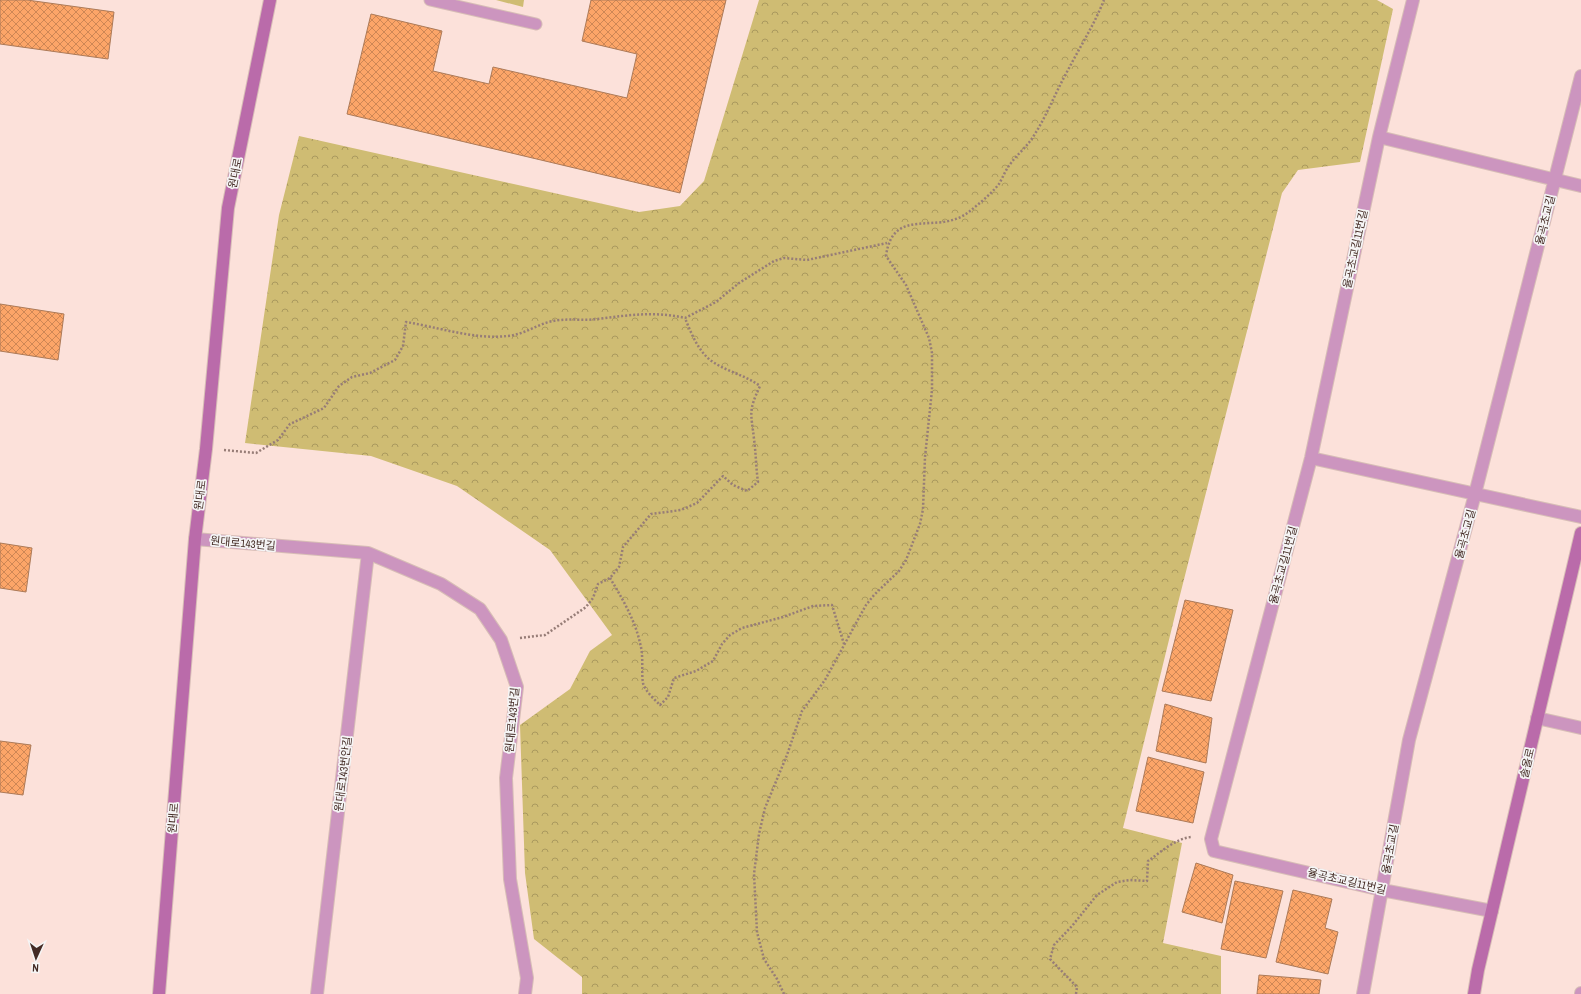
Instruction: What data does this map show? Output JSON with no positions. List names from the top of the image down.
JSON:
{
  "streets": {
    "street": [
      "원대로",
      "율곡초교길",
      "율곡초교길11번길",
      "원대로143번길",
      "솔올로",
      "원대로143번안길"
    ]
  },
  "crossings": [
    ["원대로", "원대로143번길"],
    ["율곡초교길", "율곡초교길11번길"],
    ["율곡초교길11번길", "솔올로"],
    ["원대로143번길", "원대로143번안길"]
  ],
  "north": "bottom"
}
